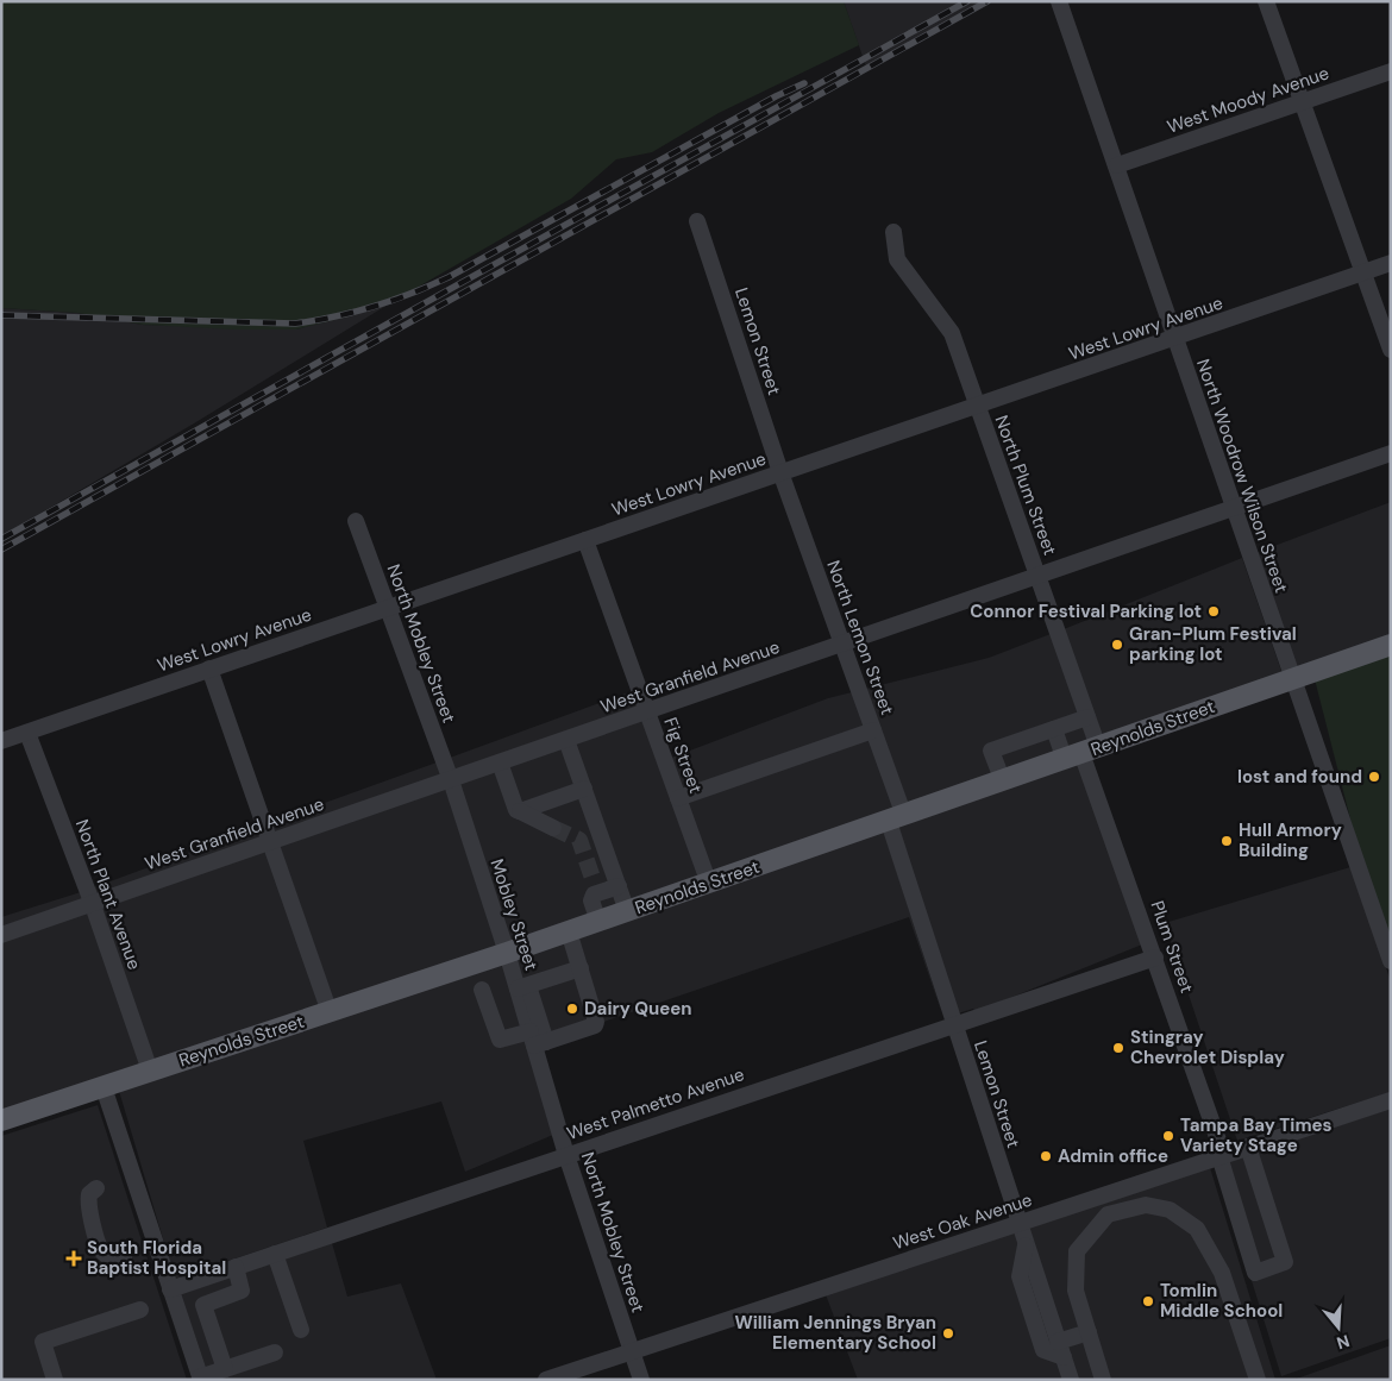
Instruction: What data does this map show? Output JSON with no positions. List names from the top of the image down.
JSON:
{
  "streets": {
    "main road": ["Reynolds Street"],
    "street": [
      "West Moody Avenue",
      "West Lowry Avenue",
      "Lemon Street",
      "North Woodrow Wilson Street",
      "North Plum Street",
      "North Lemon Street",
      "North Mobley Street",
      "West Granfield Avenue",
      "Fig Street",
      "North Plant Avenue",
      "Mobley Street",
      "Plum Street",
      "West Palmetto Avenue",
      "West Oak Avenue"
    ]
  },
  "crossings": [
    ["West Moody Avenue", "North Woodrow Wilson Street"],
    ["West Lowry Avenue", "Lemon Street"],
    ["West Lowry Avenue", "North Woodrow Wilson Street"],
    ["West Lowry Avenue", "North Plum Street"],
    ["West Lowry Avenue", "North Lemon Street"],
    ["West Lowry Avenue", "North Mobley Street"],
    ["West Lowry Avenue", "Fig Street"],
    ["West Lowry Avenue", "North Plant Avenue"],
    ["Lemon Street", "North Lemon Street"],
    ["Lemon Street", "Reynolds Street"],
    ["Lemon Street", "West Palmetto Avenue"],
    ["Lemon Street", "West Oak Avenue"],
    ["North Woodrow Wilson Street", "West Granfield Avenue"],
    ["North Woodrow Wilson Street", "Reynolds Street"],
    ["North Plum Street", "West Granfield Avenue"],
    ["North Plum Street", "Plum Street"],
    ["North Lemon Street", "West Granfield Avenue"],
    ["North Lemon Street", "Reynolds Street"],
    ["North Mobley Street", "West Granfield Avenue"],
    ["North Mobley Street", "Mobley Street"],
    ["North Mobley Street", "West Palmetto Avenue"],
    ["North Mobley Street", "West Oak Avenue"],
    ["West Granfield Avenue", "Fig Street"],
    ["West Granfield Avenue", "North Plant Avenue"],
    ["West Granfield Avenue", "Mobley Street"],
    ["West Granfield Avenue", "Plum Street"],
    ["Reynolds Street", "Fig Street"],
    ["Reynolds Street", "North Plant Avenue"],
    ["Reynolds Street", "Mobley Street"],
    ["Reynolds Street", "Plum Street"],
    ["Plum Street", "West Palmetto Avenue"],
    ["Plum Street", "West Oak Avenue"]
  ],
  "places": {
    "other": [
      "Connor Festival Parking lot",
      "Gran-Plum Festival parking lot",
      "lost and found",
      "Hull Armory Building",
      "Dairy Queen",
      "Stingray Chevrolet Display",
      "Tampa Bay Times Variety Stage",
      "Admin office",
      "Tomlin Middle School",
      "William Jennings Bryan Elementary School"
    ],
    "health": ["South Florida Baptist Hospital"]
  },
  "north": "bottom"
}
